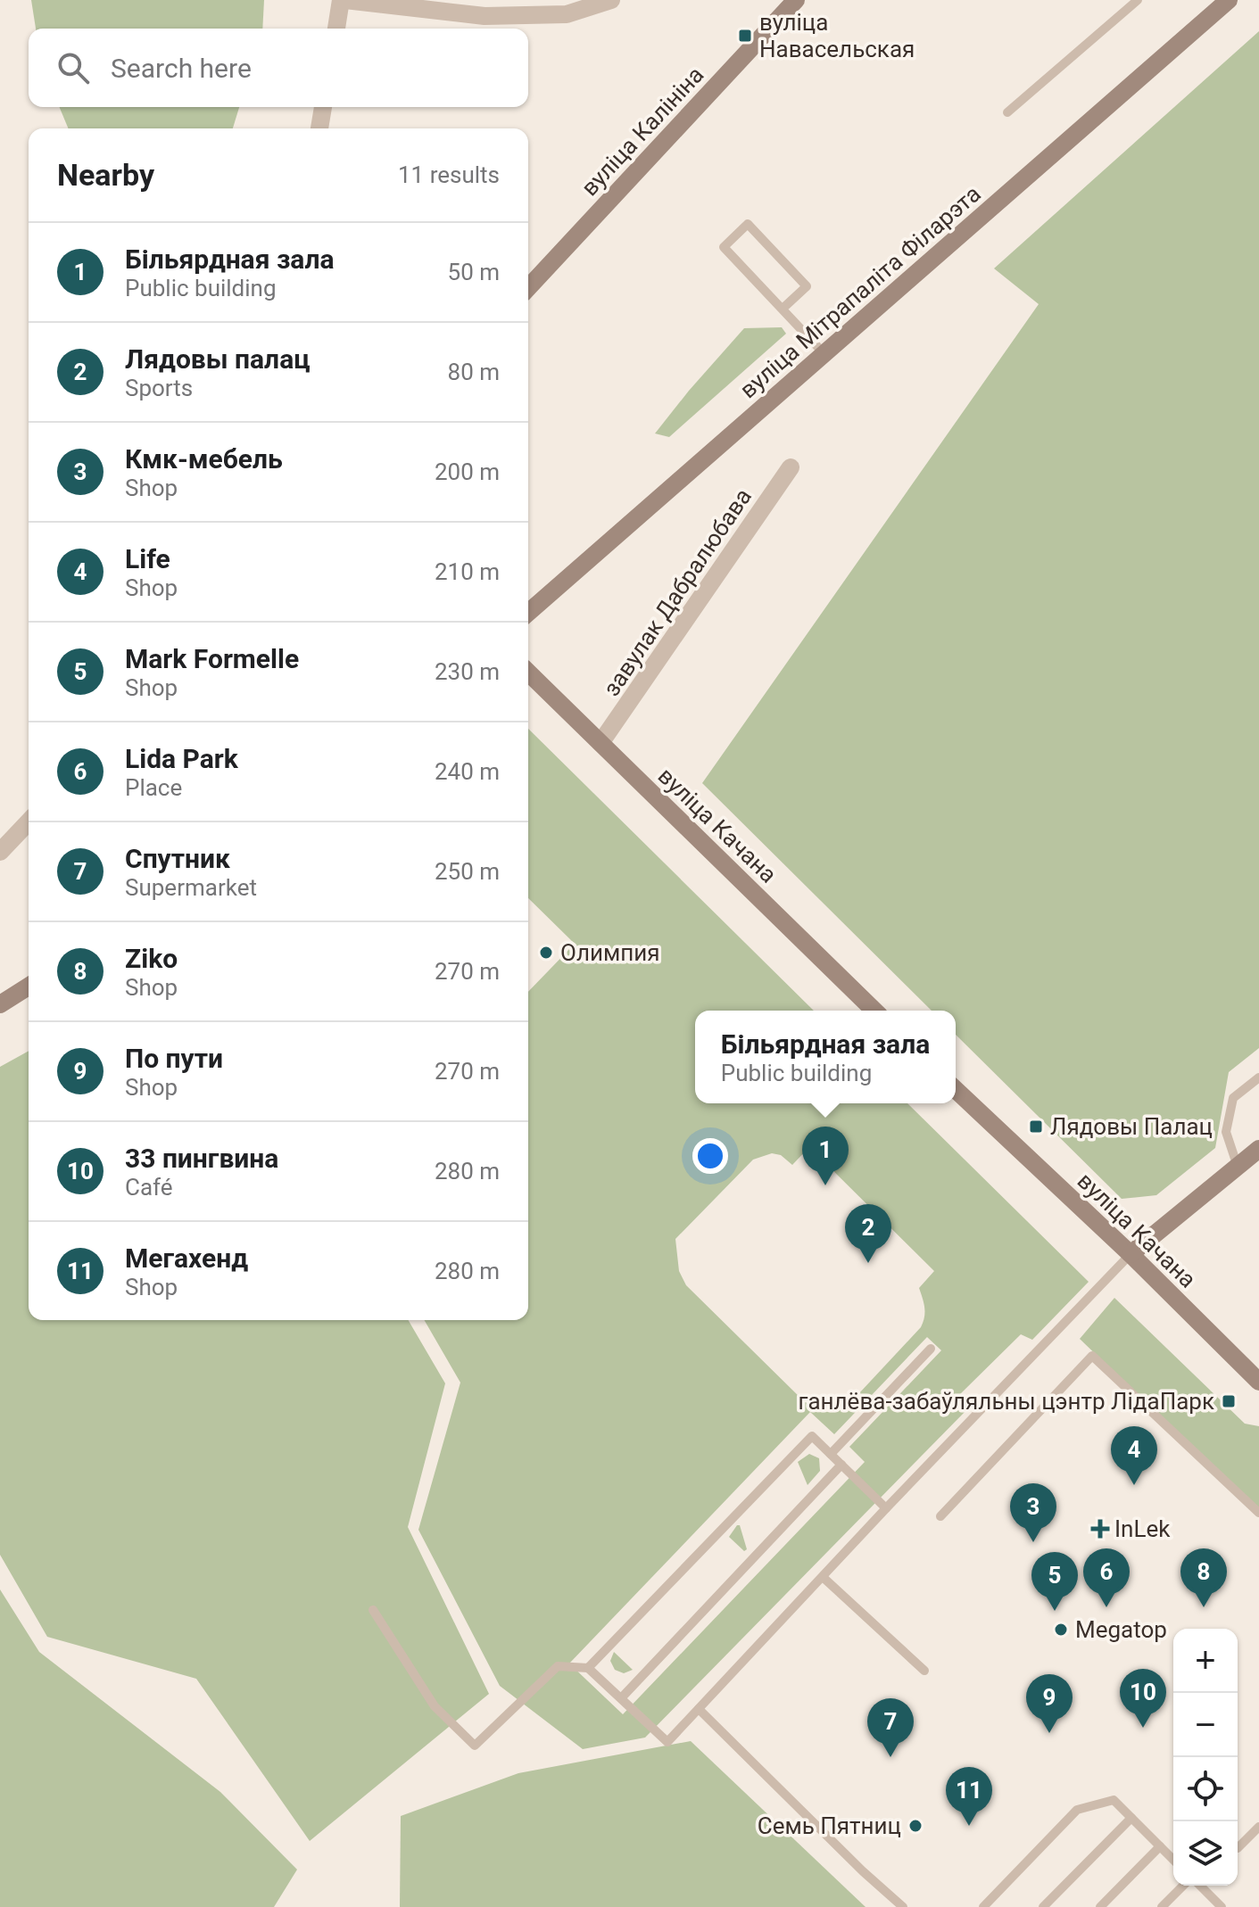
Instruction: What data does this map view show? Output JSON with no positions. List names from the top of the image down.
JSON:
{
  "streets": {
    "main road": ["вуліца Калініна", "вуліца Мітрапаліта Філарэта", "вуліца Качана"],
    "street": ["завулак Дабралюбава"]
  },
  "crossings": [
    ["завулак Дабралюбава", "вуліца Качана"]
  ],
  "places": {
    "transit": ["вуліца Навасельская", "Лядовы Палац", "ганлёва-забаўляльны цэнтр ЛідаПарк"],
    "other": ["Олимпия", "Megatop", "Семь Пятниц"],
    "health": ["InLek"]
  },
  "page": {
    "search": "Search here",
    "heading": ["Nearby", "11 results"],
    "list": [
      {
        "mark": "1",
        "name": "Більярдная зала",
        "note": "Public building",
        "value": "50 m"
      },
      {
        "mark": "2",
        "name": "Лядовы палац",
        "note": "Sports",
        "value": "80 m"
      },
      {
        "mark": "3",
        "name": "Кмк-мебель",
        "note": "Shop",
        "value": "200 m"
      },
      {
        "mark": "4",
        "name": "Life",
        "note": "Shop",
        "value": "210 m"
      },
      {
        "mark": "5",
        "name": "Mark Formelle",
        "note": "Shop",
        "value": "230 m"
      },
      {
        "mark": "6",
        "name": "Lida Park",
        "note": "Place",
        "value": "240 m"
      },
      {
        "mark": "7",
        "name": "Спутник",
        "note": "Supermarket",
        "value": "250 m"
      },
      {
        "mark": "8",
        "name": "Ziko",
        "note": "Shop",
        "value": "270 m"
      },
      {
        "mark": "9",
        "name": "По пути",
        "note": "Shop",
        "value": "270 m"
      },
      {
        "mark": "10",
        "name": "33 пингвина",
        "note": "Café",
        "value": "280 m"
      },
      {
        "mark": "11",
        "name": "Мегахенд",
        "note": "Shop",
        "value": "280 m"
      }
    ],
    "popup": ["Більярдная зала", "Public building"],
    "pins": [
      "1",
      "2",
      "4",
      "3",
      "6",
      "8",
      "5",
      "10",
      "9",
      "7",
      "11"
    ],
    "map_buttons": ["+", "−"]
  }
}
